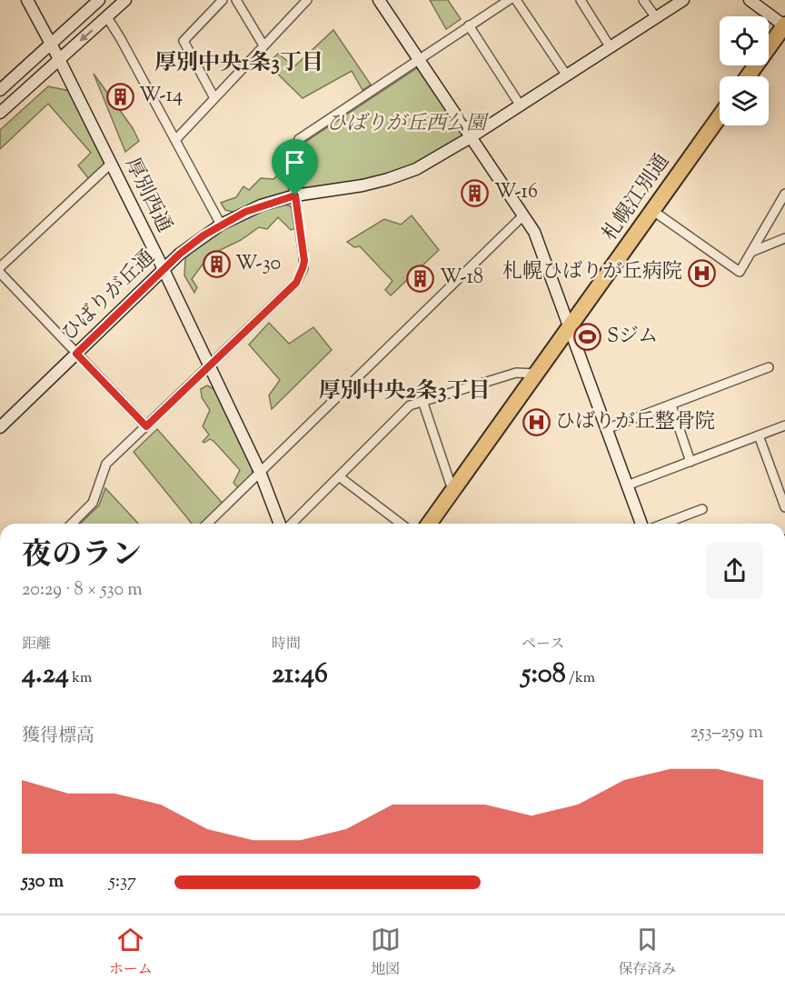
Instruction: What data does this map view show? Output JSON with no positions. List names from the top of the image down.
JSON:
{
  "streets": {
    "highway": ["札幌江別通"],
    "street": ["厚別西通", "ひばりが丘通"]
  },
  "crossings": [
    ["厚別西通", "ひばりが丘通"]
  ],
  "districts": ["厚別中央1条3丁目", "厚別中央2条3丁目"],
  "parks": ["ひばりが丘西公園"],
  "places": {
    "building": [
      "W-14",
      "W-16",
      "W-30",
      "W-18"
    ],
    "hospital": ["札幌ひばりが丘病院", "ひばりが丘整骨院"],
    "sports": ["Sジム"]
  },
  "page": {
    "heading": ["夜のラン", "20:29 · 8 × 530 m"],
    "stats": [
      ["距離", "4.24 km"],
      ["時間", "21:46"],
      ["ペース", "5:08 /km"]
    ],
    "chart": ["獲得標高", "253–259 m"],
    "list": [
      {
        "name": "530 m",
        "note": "5:37"
      }
    ],
    "tabs": ["ホーム", "地図", "保存済み"]
  }
}
